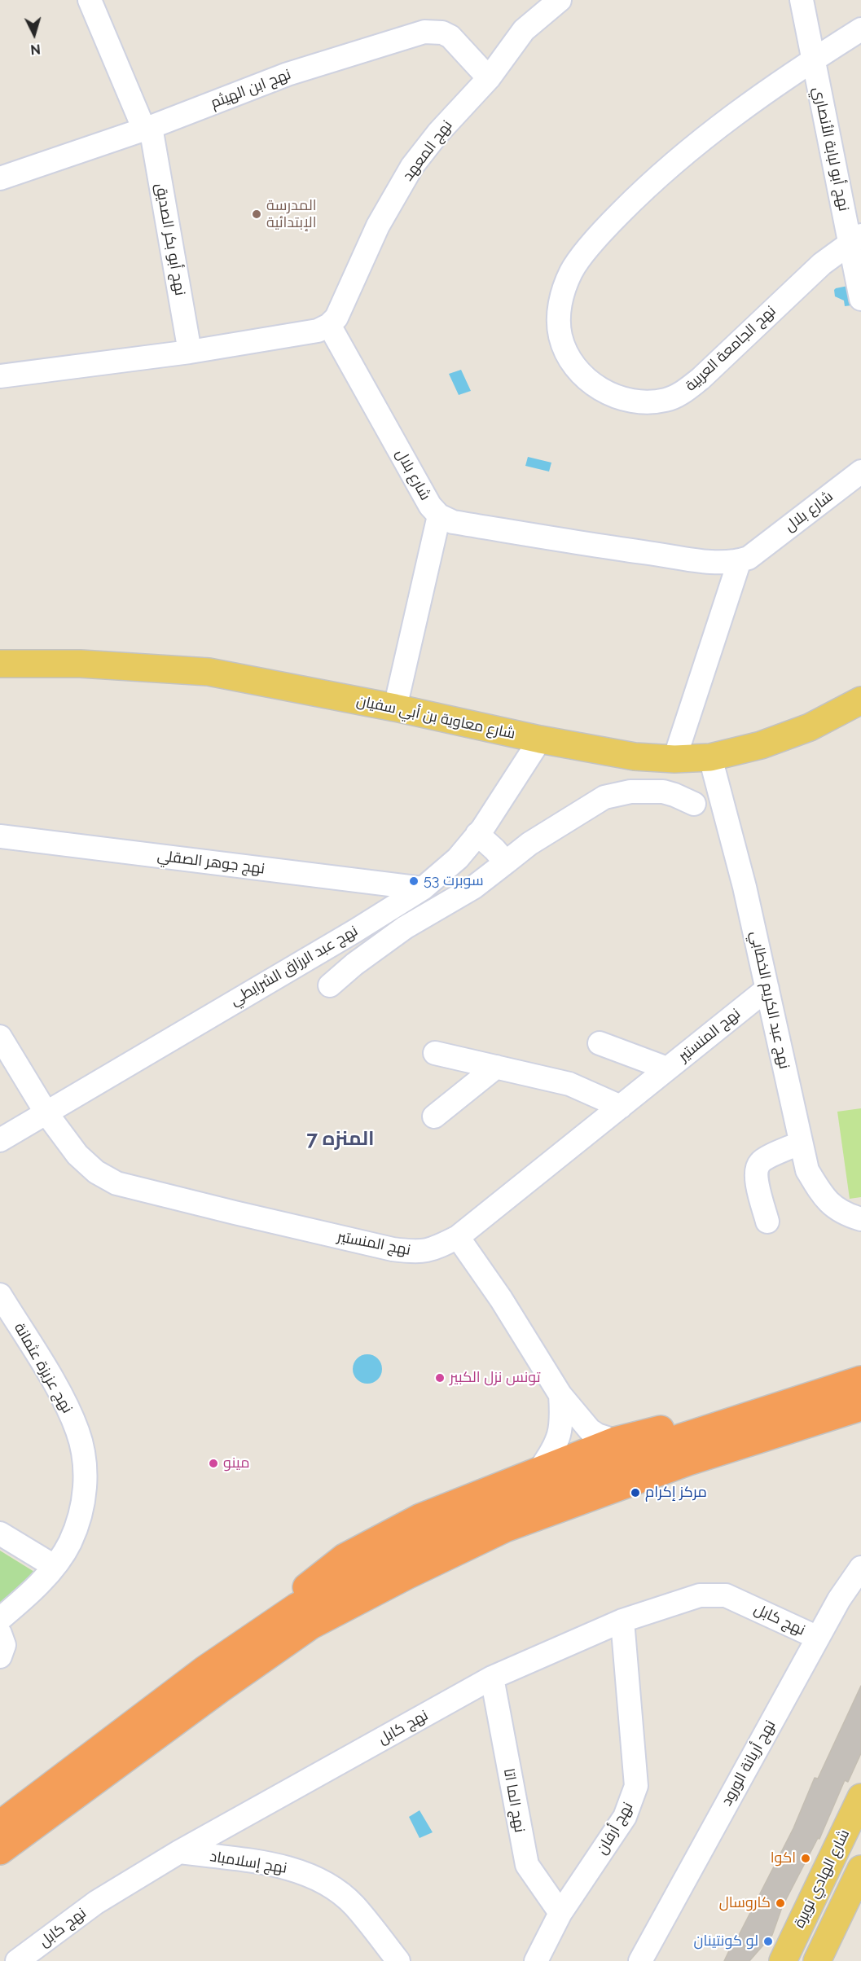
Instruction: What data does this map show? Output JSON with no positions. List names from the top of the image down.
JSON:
{
  "streets": {
    "main road": ["شارع معاوية بن أبي سفيان", "شارع الهادي نويرة"],
    "street": [
      "نهج ابن الهيثم",
      "نهج أبو لبابة الأنصاري",
      "نهج المعهد",
      "نهج أبو بكر الصديق",
      "نهج الجامعة العربية",
      "شارع بلال",
      "نهج جوهر الصقلي",
      "نهج عبد الرزاق الشرايطي",
      "نهج عبد الكريم الخطابي",
      "نهج المنستير",
      "نهج عزيزة عثمانة",
      "نهج كابل",
      "نهج أريانة الورود",
      "نهج الما اتا",
      "نهج أرفان",
      "نهج إسلامباد"
    ]
  },
  "crossings": [
    ["نهج ابن الهيثم", "نهج المعهد"],
    ["نهج ابن الهيثم", "نهج أبو بكر الصديق"],
    ["نهج أبو لبابة الأنصاري", "نهج الجامعة العربية"],
    ["نهج المعهد", "شارع بلال"],
    ["شارع معاوية بن أبي سفيان", "نهج عبد الرزاق الشرايطي"],
    ["شارع معاوية بن أبي سفيان", "نهج عبد الكريم الخطابي"],
    ["نهج جوهر الصقلي", "نهج عبد الرزاق الشرايطي"],
    ["نهج عبد الرزاق الشرايطي", "نهج المنستير"],
    ["نهج عبد الكريم الخطابي", "نهج المنستير"],
    ["نهج كابل", "نهج أريانة الورود"],
    ["نهج كابل", "نهج الما اتا"],
    ["نهج كابل", "نهج أرفان"],
    ["نهج كابل", "نهج إسلامباد"],
    ["نهج الما اتا", "نهج أرفان"]
  ],
  "districts": ["المنزه 7"],
  "places": [
    "المدرسة الإبتدائية",
    "سوبرت 53",
    "تونس نزل الكبير",
    "مينو",
    "مركز إكرام",
    "اكوا",
    "كاروسال",
    "لو كونتينان"
  ],
  "north": "bottom"
}
